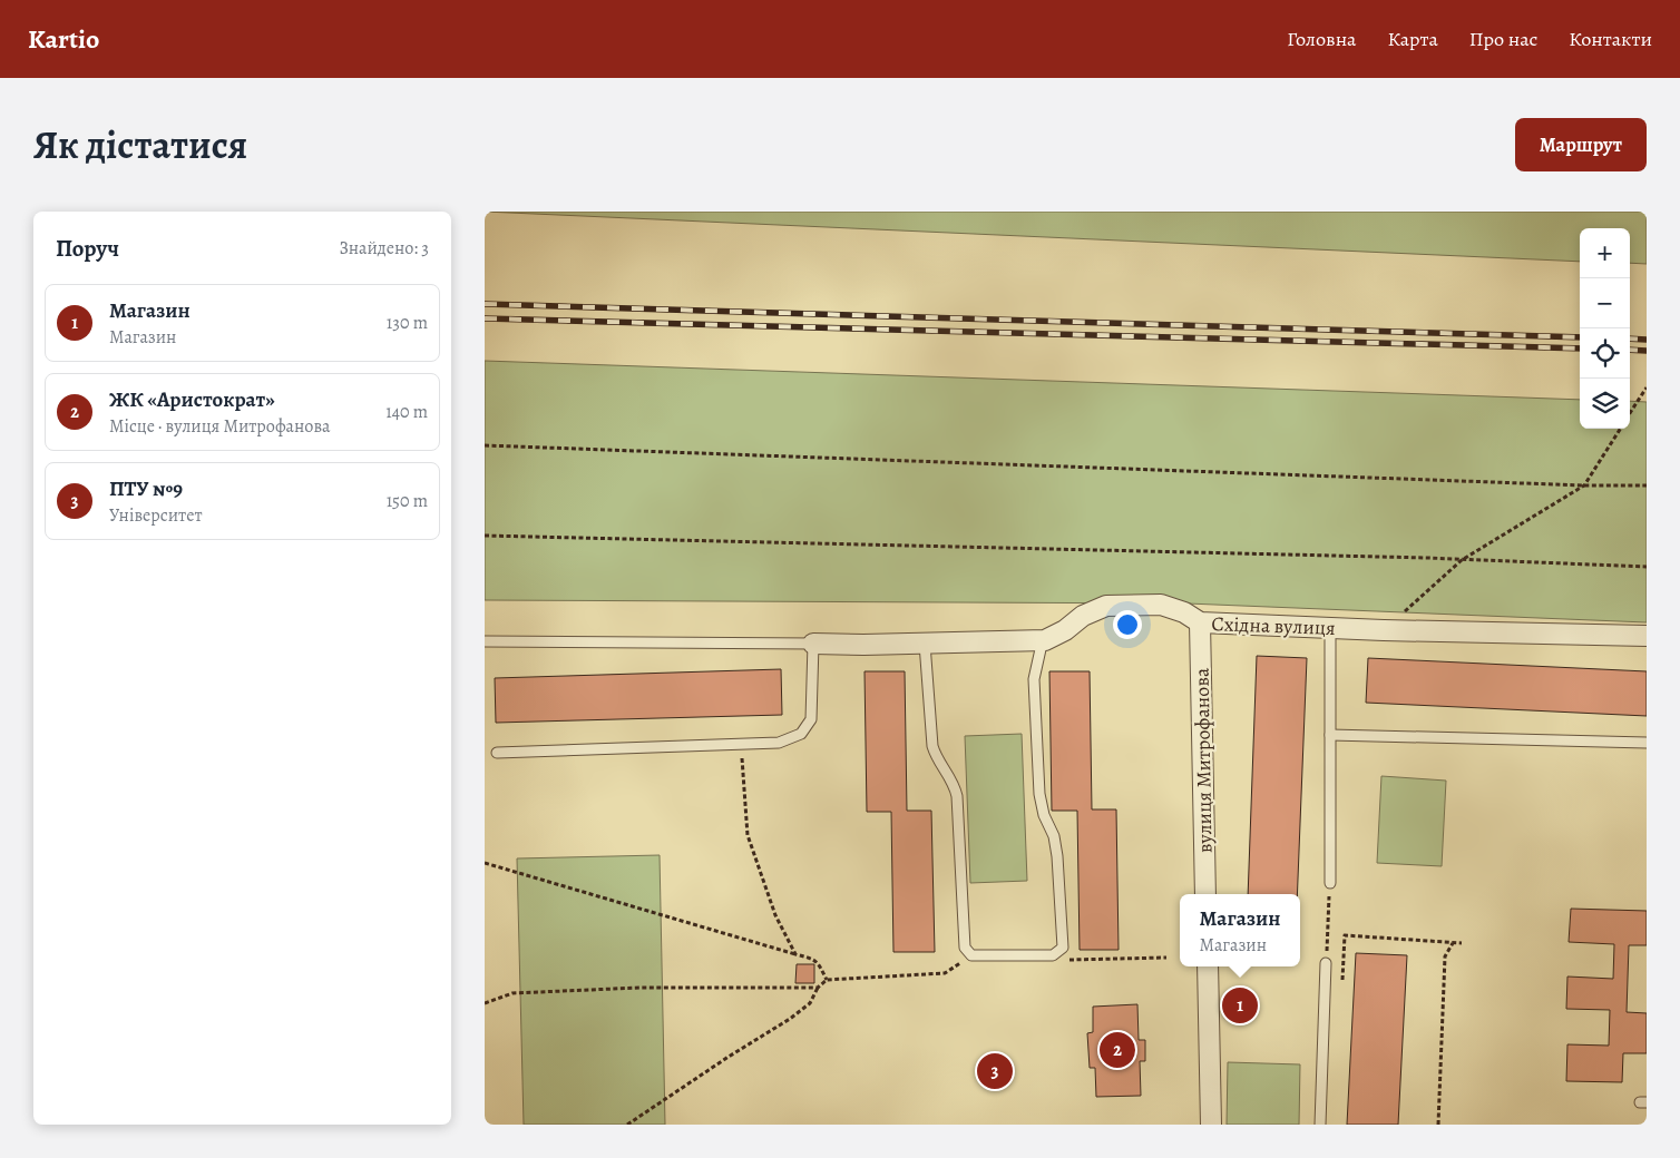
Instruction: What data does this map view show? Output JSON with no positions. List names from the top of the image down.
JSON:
{
  "streets": {
    "street": ["Східна вулиця", "вулиця Митрофанова"]
  },
  "crossings": [
    ["Східна вулиця", "вулиця Митрофанова"]
  ],
  "page": {
    "header": "Kartio",
    "nav": [
      "Головна",
      "Карта",
      "Про нас",
      "Контакти"
    ],
    "title": "Як дістатися",
    "buttons": "Маршрут",
    "heading": ["Поруч", "Знайдено: 3"],
    "map_buttons": ["+", "−"],
    "list": [
      {
        "mark": "1",
        "name": "Магазин",
        "note": "Магазин",
        "value": "130 m"
      },
      {
        "mark": "2",
        "name": "ЖК «Аристократ»",
        "note": "Місце · вулиця Митрофанова",
        "value": "140 m"
      },
      {
        "mark": "3",
        "name": "ПТУ №9",
        "note": "Університет",
        "value": "150 m"
      }
    ],
    "popup": ["Магазин", "Магазин"],
    "pins": ["1", "2", "3"]
  }
}
